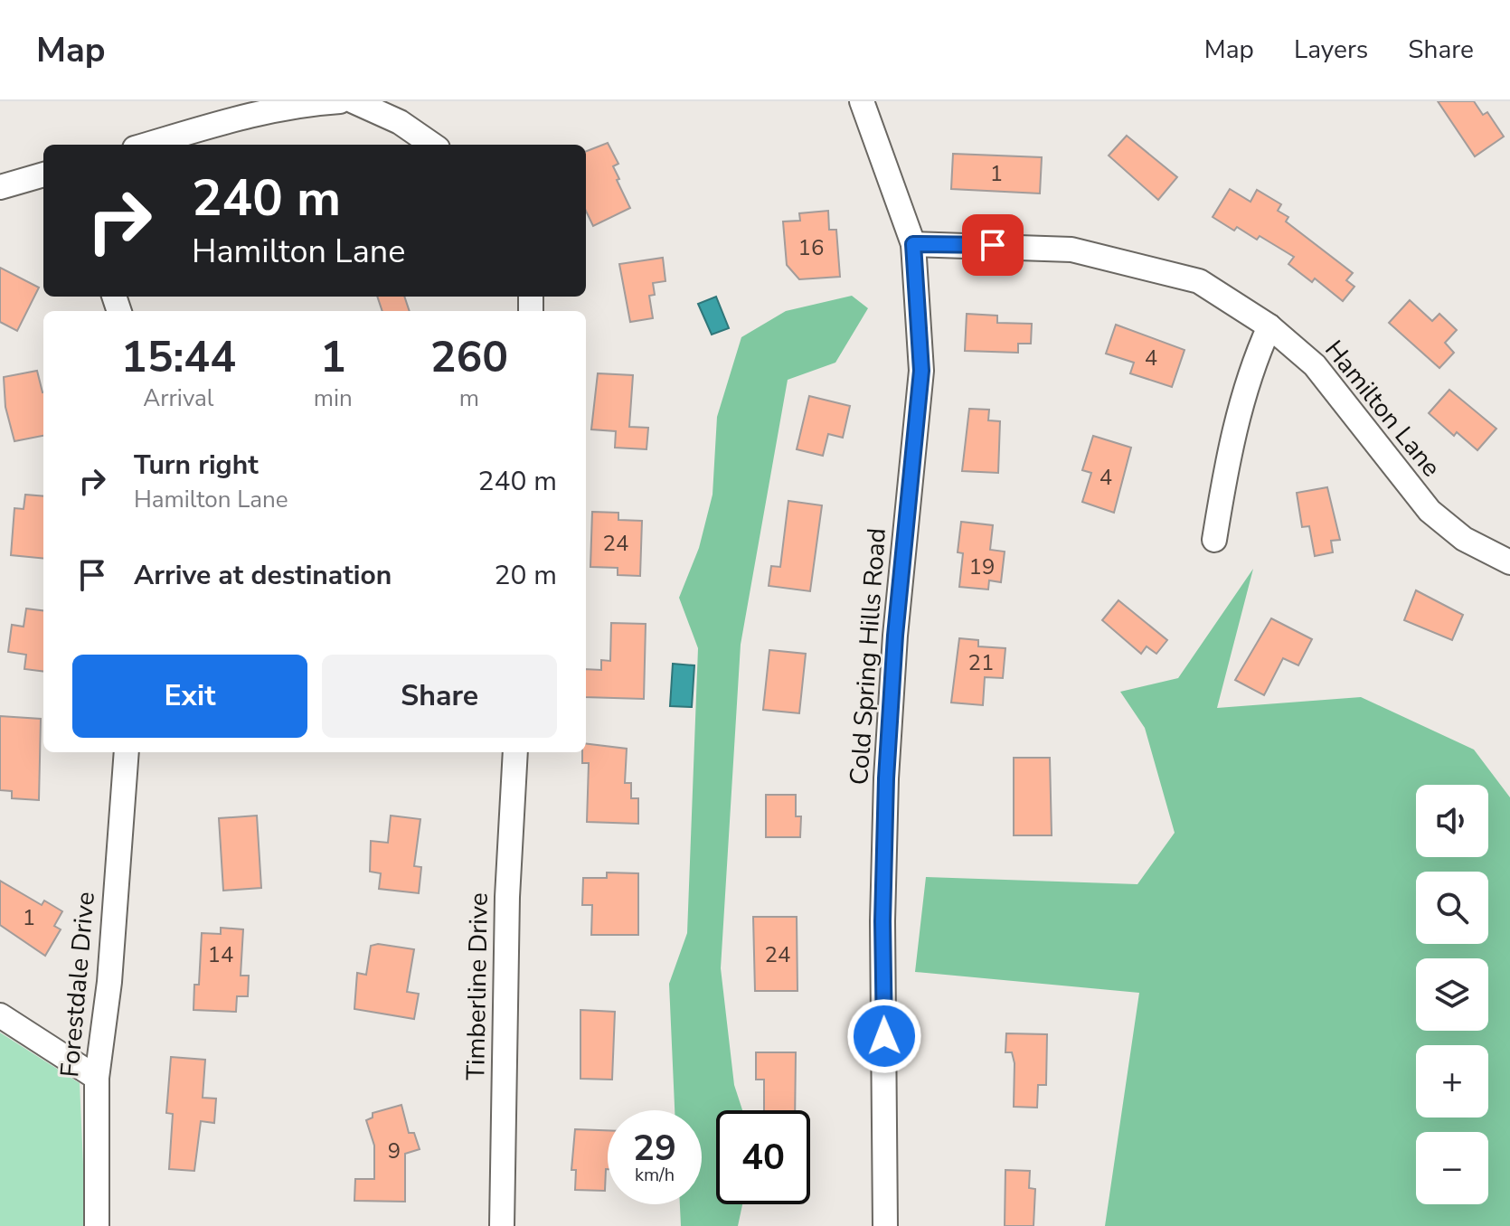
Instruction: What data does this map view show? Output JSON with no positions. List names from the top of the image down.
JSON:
{
  "streets": {
    "street": [
      "Hamilton Lane",
      "Cold Spring Hills Road",
      "Forestdale Drive",
      "Timberline Drive"
    ]
  },
  "crossings": [
    ["Hamilton Lane", "Cold Spring Hills Road"]
  ],
  "house_numbers": [
    "1",
    "16",
    "4",
    "4",
    "24",
    "19",
    "21",
    "1",
    "14",
    "24",
    "9"
  ],
  "page": {
    "header": "Map",
    "nav": ["Map", "Layers", "Share"],
    "turn": ["240 m", "Hamilton Lane"],
    "eta": [
      "15:44",
      "Arrival",
      "1",
      "min",
      "260",
      "m"
    ],
    "list": [
      {
        "name": "Turn right",
        "note": "Hamilton Lane",
        "value": "240 m"
      },
      {
        "name": "Arrive at destination",
        "value": "20 m"
      }
    ],
    "buttons": ["Exit", "Share"],
    "map_buttons": ["+", "−"],
    "speed": "29 km/h",
    "limit": "40"
  }
}
